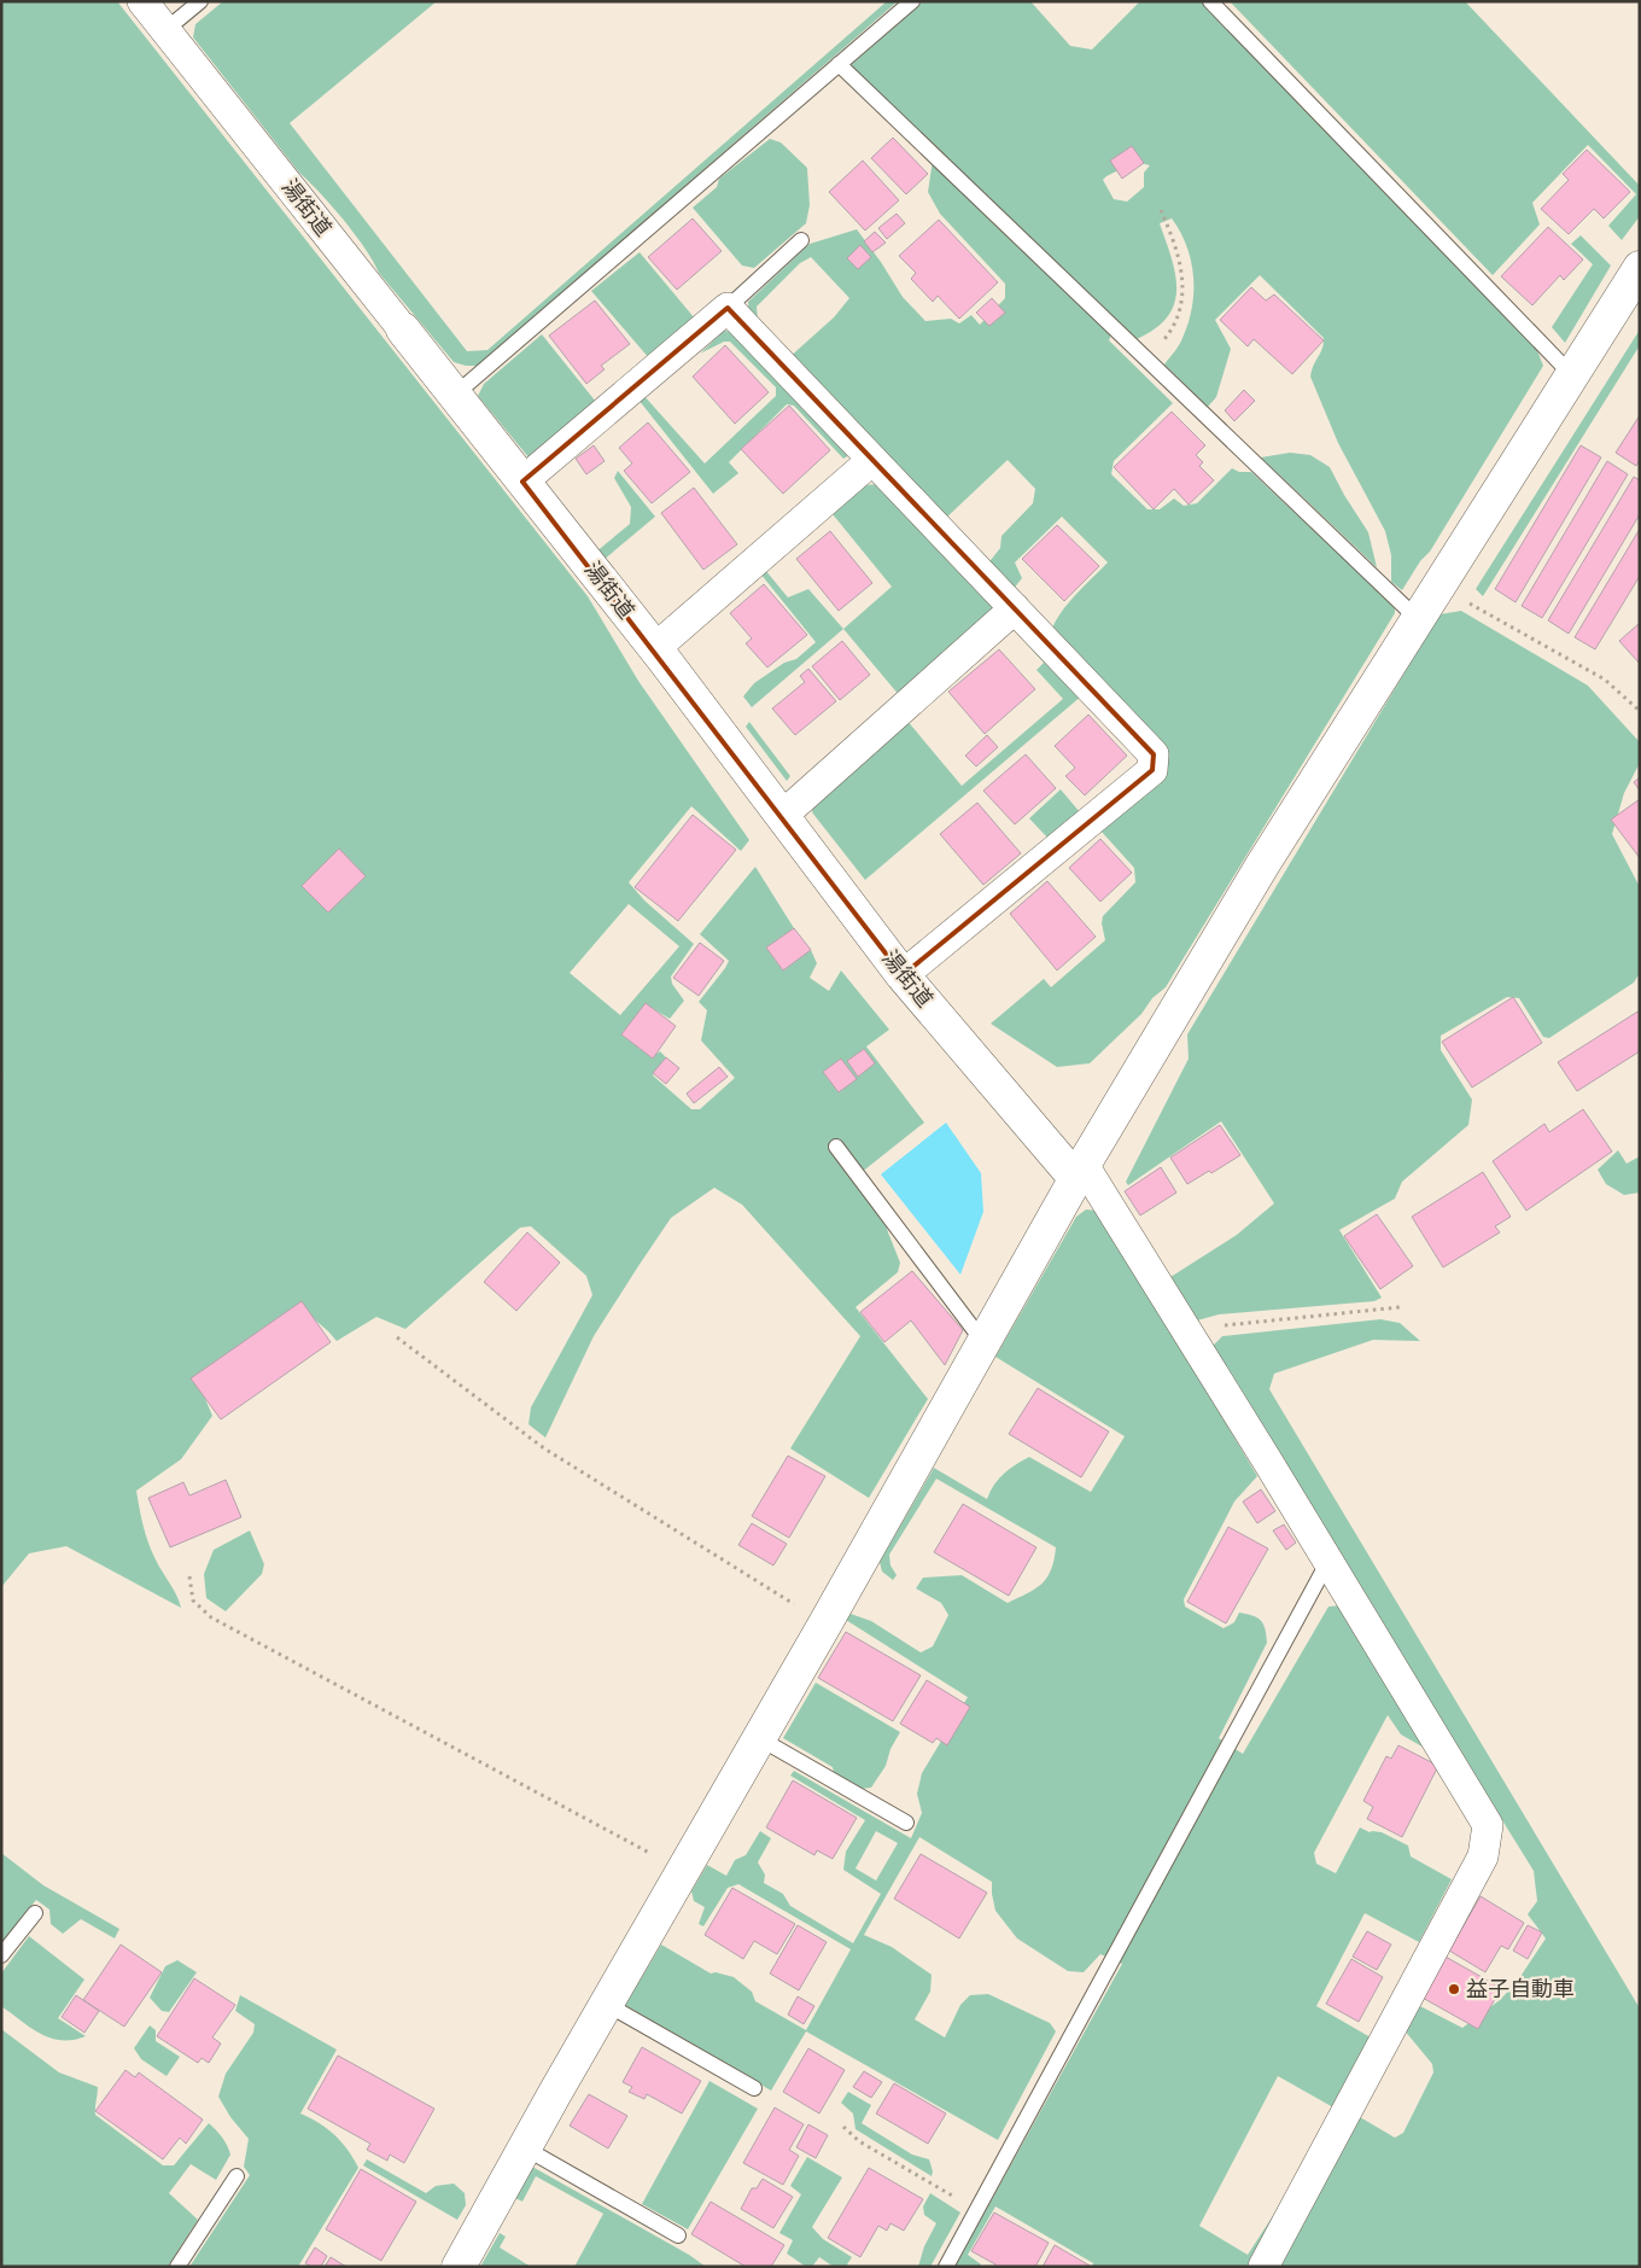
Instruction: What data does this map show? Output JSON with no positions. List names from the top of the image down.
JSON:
{
  "streets": {
    "street": ["湯街道"]
  },
  "places": ["益子自動車"]
}
